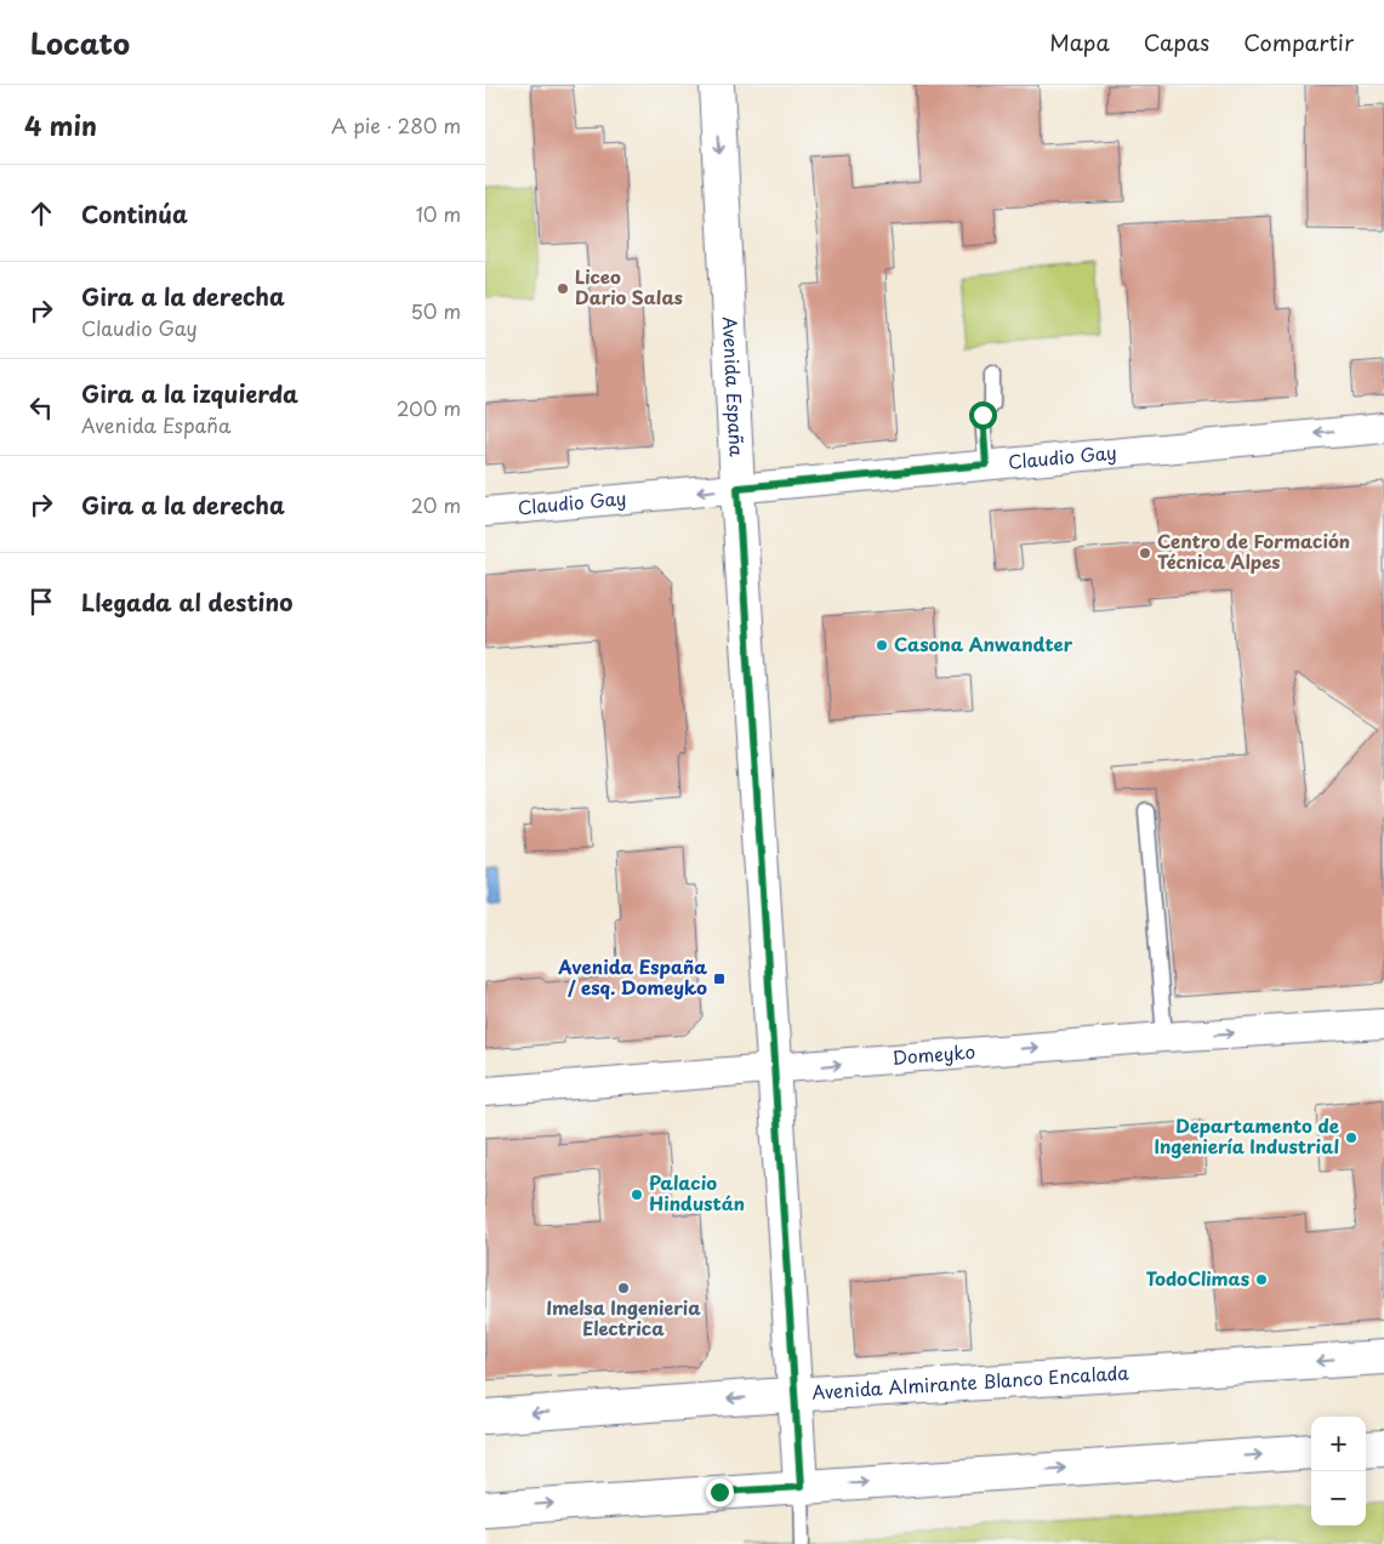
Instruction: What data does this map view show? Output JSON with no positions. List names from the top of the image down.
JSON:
{
  "streets": {
    "main road": ["Avenida España", "Avenida Almirante Blanco Encalada"],
    "street": ["Claudio Gay", "Domeyko"]
  },
  "crossings": [
    ["Avenida España", "Claudio Gay"],
    ["Avenida España", "Domeyko"],
    ["Avenida España", "Avenida Almirante Blanco Encalada"]
  ],
  "one_way": ["Claudio Gay", "Domeyko"],
  "places": {
    "other": [
      "Liceo Dario Salas",
      "Centro de Formación Técnica Alpes",
      "Casona Anwandter",
      "Departamento de Ingeniería Industrial",
      "Palacio Hindustán",
      "TodoClimas",
      "Imelsa Ingenieria Electrica"
    ],
    "transit": ["Avenida España / esq. Domeyko"]
  },
  "page": {
    "header": "Locato",
    "nav": ["Mapa", "Capas", "Compartir"],
    "heading": ["4 min", "A pie · 280 m"],
    "list": [
      ["Continúa", "10 m"],
      ["Gira a la derecha", "Claudio Gay", "50 m"],
      ["Gira a la izquierda", "Avenida España", "200 m"],
      ["Gira a la derecha", "20 m"],
      "Llegada al destino"
    ],
    "map_buttons": ["+", "−"]
  }
}
